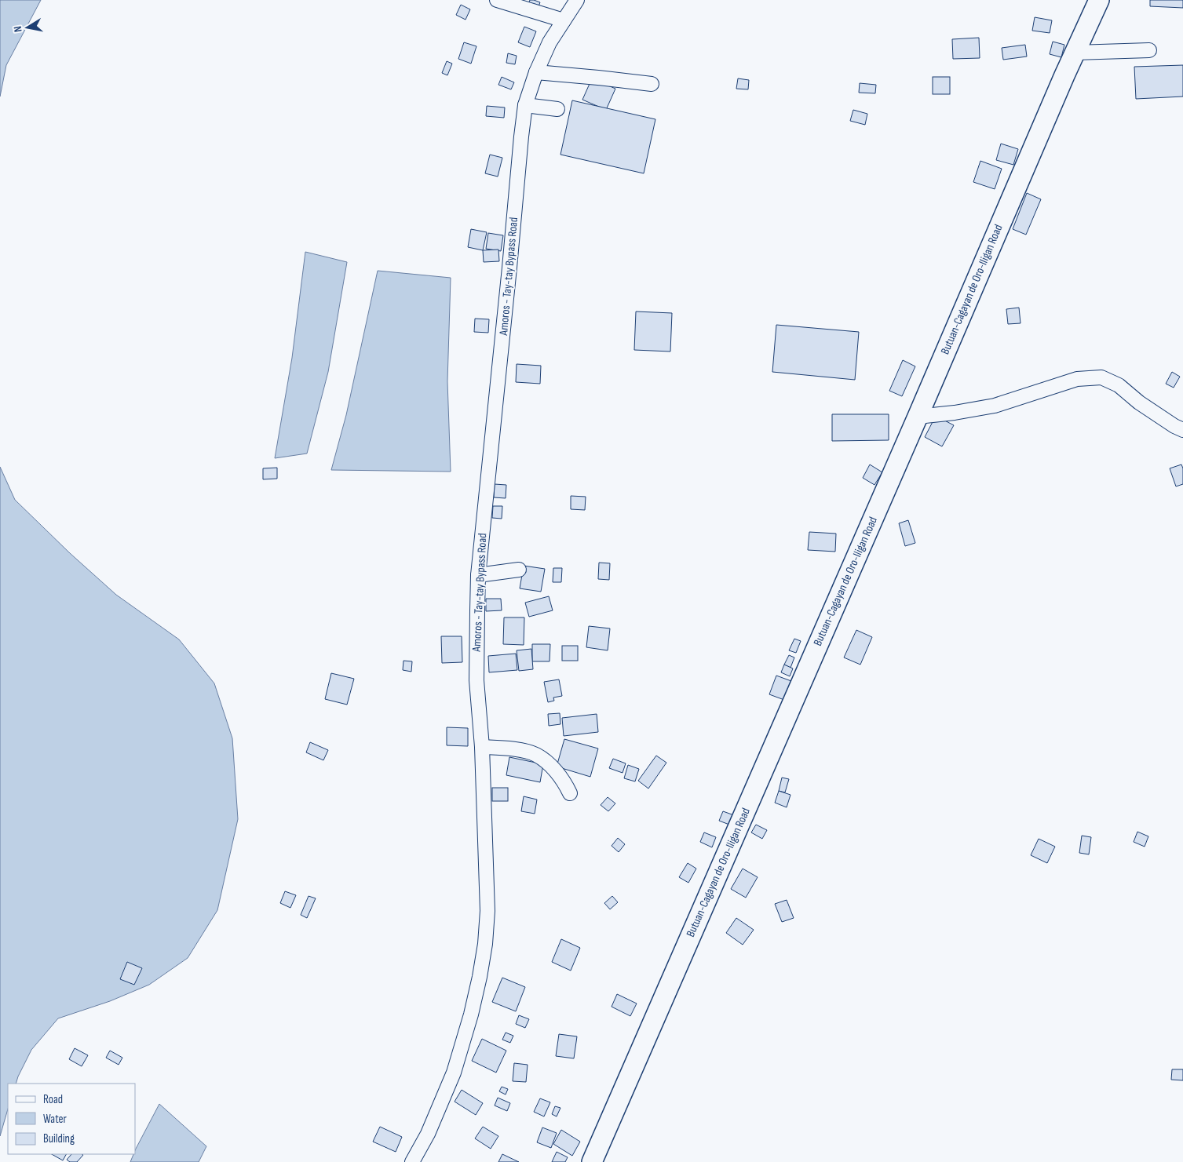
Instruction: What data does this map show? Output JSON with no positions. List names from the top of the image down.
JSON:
{
  "streets": {
    "highway": ["Butuan-Cagayan de Oro-Iligan Road"],
    "street": ["Amoros - Tay-tay Bypass Road"]
  },
  "legend": ["Road", "Water", "Building"],
  "north": "left"
}
